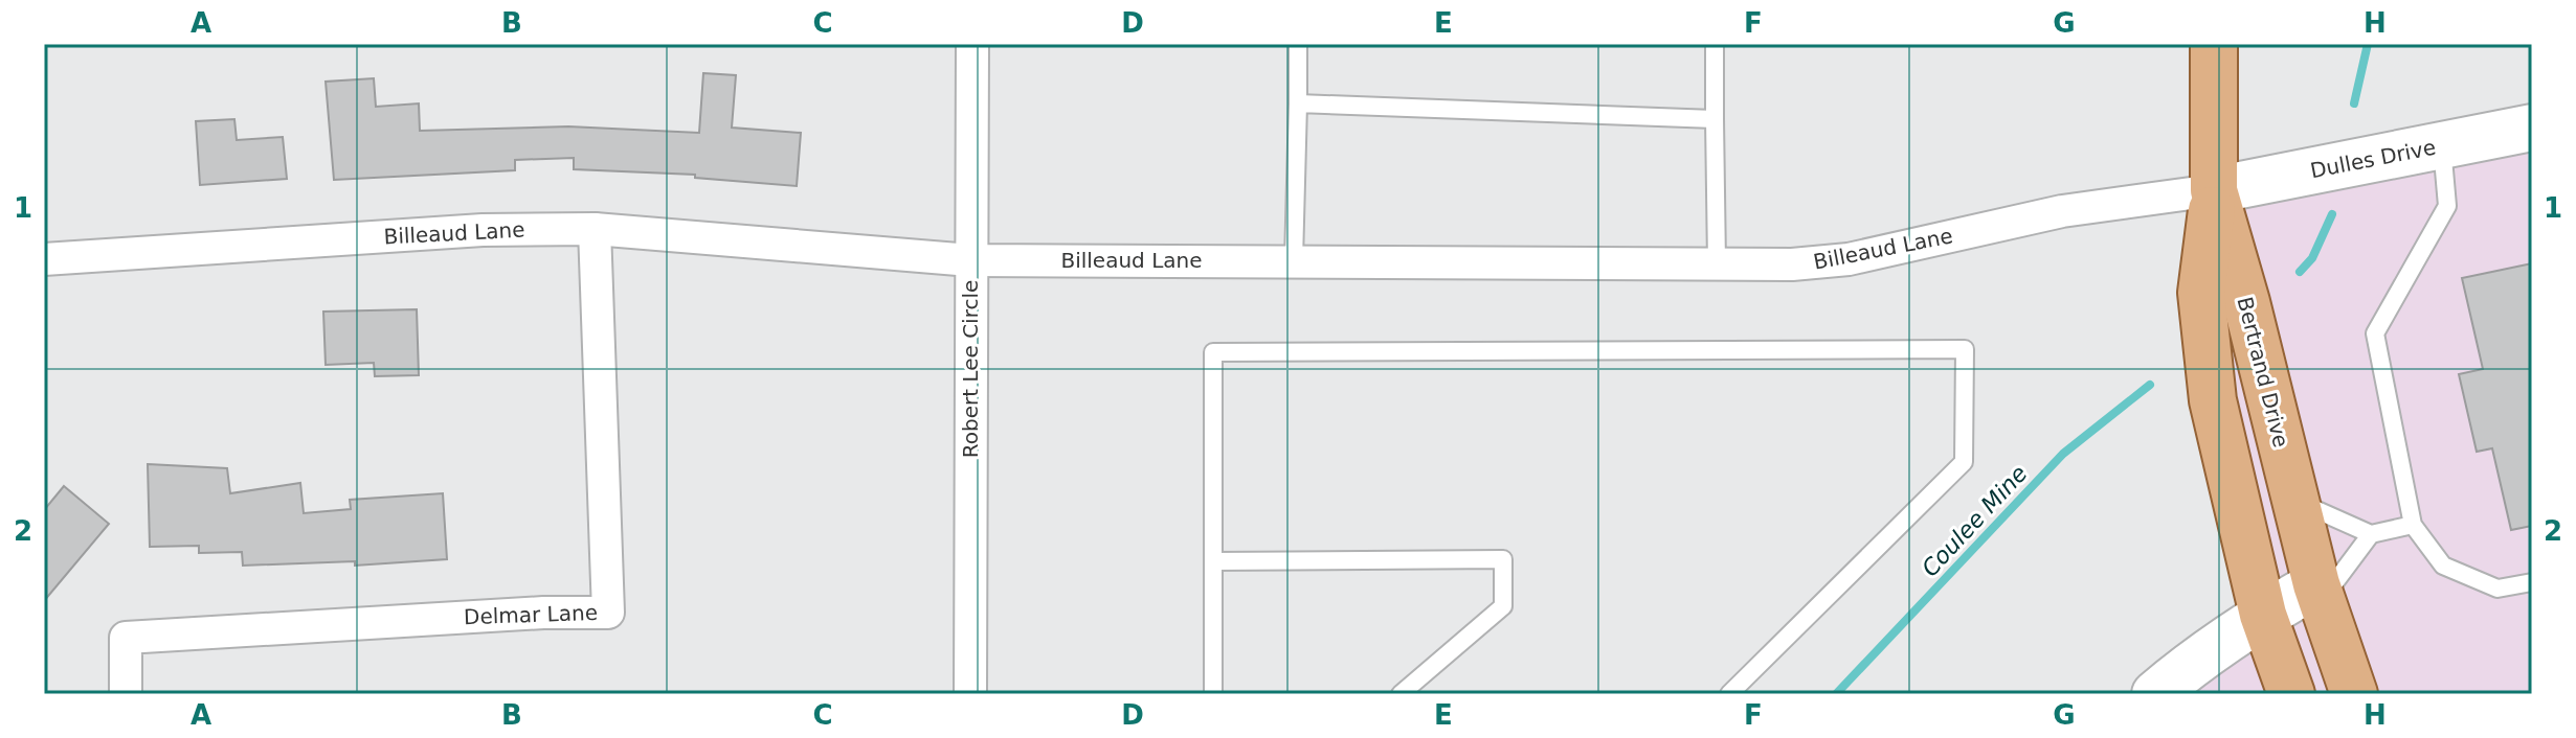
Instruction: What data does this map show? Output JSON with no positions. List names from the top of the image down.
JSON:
{
  "streets": {
    "main road": ["Bertrand Drive"],
    "street": [
      "Dulles Drive",
      "Billeaud Lane",
      "Robert Lee Circle",
      "Delmar Lane"
    ]
  },
  "crossings": [
    ["Dulles Drive", "Billeaud Lane"],
    ["Dulles Drive", "Bertrand Drive"],
    ["Billeaud Lane", "Robert Lee Circle"],
    ["Billeaud Lane", "Bertrand Drive"],
    ["Billeaud Lane", "Delmar Lane"]
  ],
  "water": ["Coulee Mine"],
  "grid": {
    "columns": [
      "A",
      "B",
      "C",
      "D",
      "E",
      "F",
      "G",
      "H"
    ],
    "rows": ["1", "2"]
  }
}
